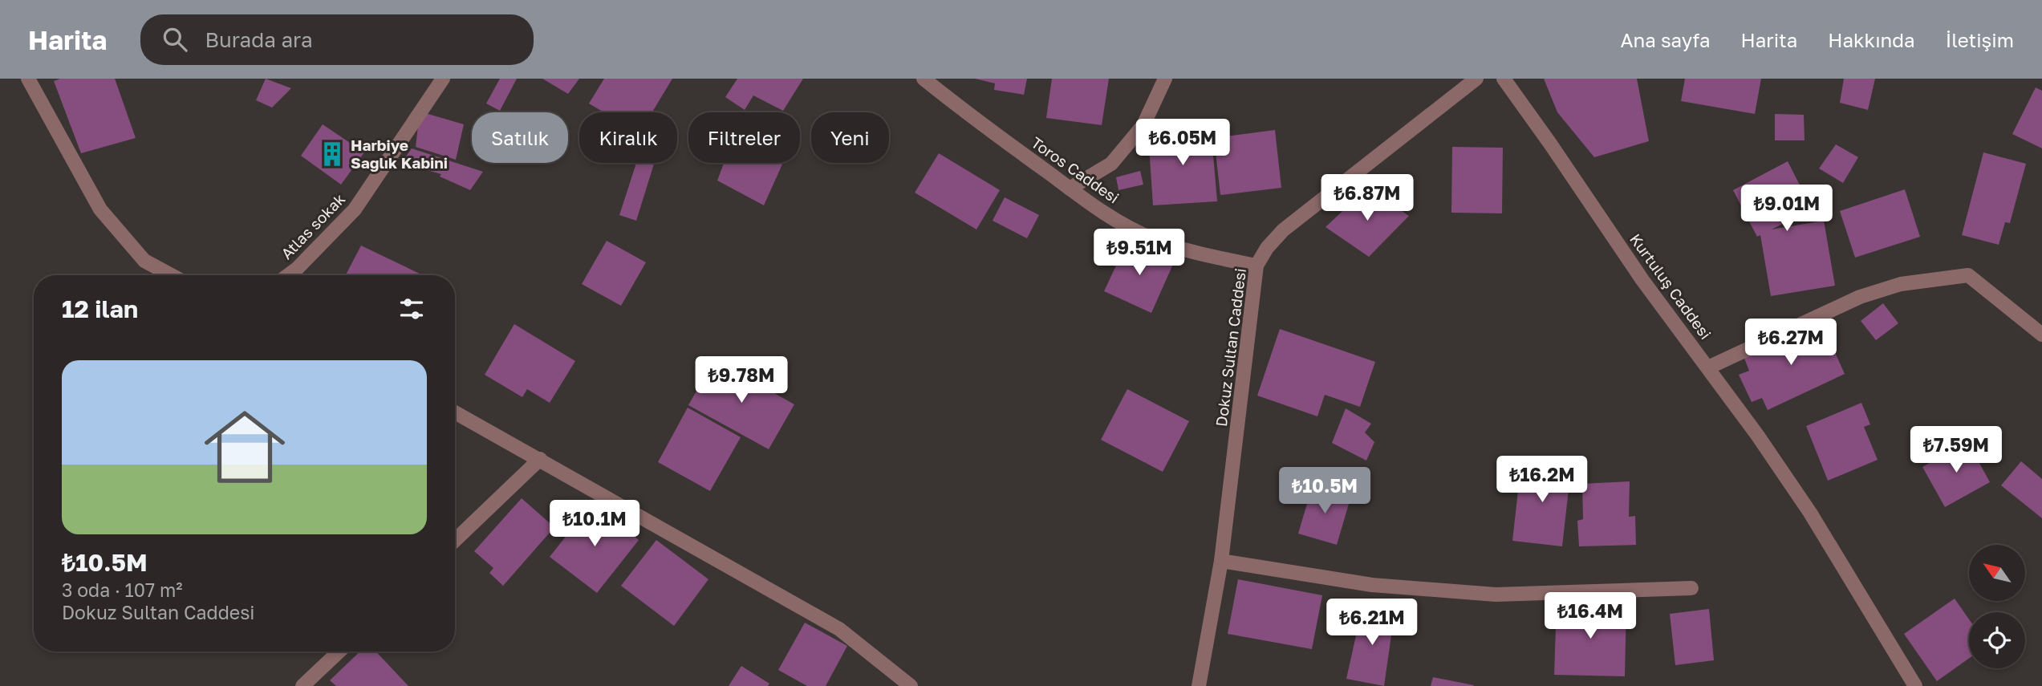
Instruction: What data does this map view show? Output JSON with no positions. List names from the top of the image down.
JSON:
{
  "streets": {
    "street": [
      "Toros Caddesi",
      "Atlas sokak",
      "Kurtuluş Caddesi",
      "Dokuz Sultan Caddesi"
    ]
  },
  "crossings": [
    ["Toros Caddesi", "Dokuz Sultan Caddesi"]
  ],
  "places": {
    "building": ["Harbiye Sağlık Kabini"]
  },
  "north": "top left",
  "page": {
    "header": "Harita",
    "search": "Burada ara",
    "nav": [
      "Ana sayfa",
      "Harita",
      "Hakkında",
      "İletişim"
    ],
    "chip": [
      "Satılık",
      "Kiralık",
      "Filtreler",
      "Yeni"
    ],
    "price": [
      "₺6.05M",
      "₺6.87M",
      "₺9.01M",
      "₺9.51M",
      "₺6.27M",
      "₺9.78M",
      "₺7.59M",
      "₺16.2M",
      "₺10.5M",
      "₺10.1M",
      "₺16.4M",
      "₺6.21M"
    ],
    "heading": "12 ilan",
    "list": [
      {
        "name": "₺10.5M",
        "note": "3 oda · 107 m² · Dokuz Sultan Caddesi"
      }
    ]
  }
}
